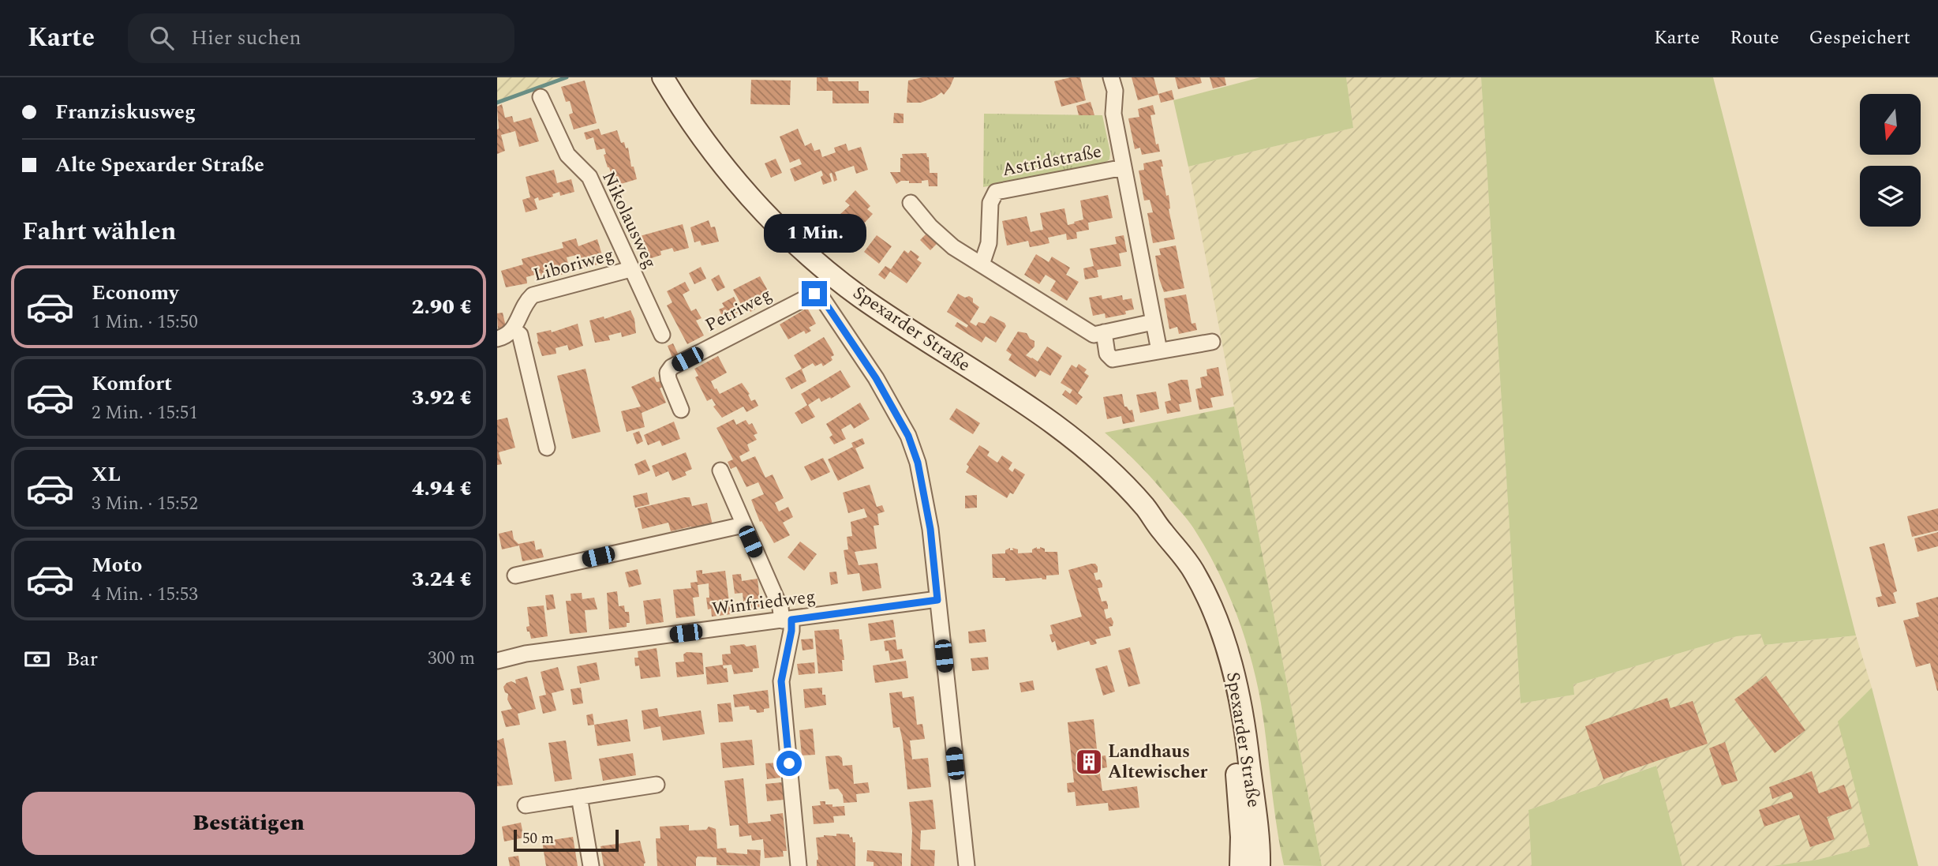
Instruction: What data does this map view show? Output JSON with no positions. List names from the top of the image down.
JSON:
{
  "streets": {
    "main road": ["Spexarder Straße"],
    "street": [
      "Astridstraße",
      "Nikolausweg",
      "Liboriweg",
      "Petriweg",
      "Winfriedweg"
    ]
  },
  "crossings": [
    ["Nikolausweg", "Liboriweg"],
    ["Petriweg", "Winfriedweg"]
  ],
  "places": {
    "building": ["Landhaus Altewischer"]
  },
  "scale_bar": "50 m",
  "north": "bottom",
  "page": {
    "header": "Karte",
    "search": "Hier suchen",
    "nav": ["Karte", "Route", "Gespeichert"],
    "banner": ["Franziskusweg", "Alte Spexarder Straße"],
    "heading": "Fahrt wählen",
    "bubble": "1 Min.",
    "list": [
      {
        "name": "Economy",
        "note": "1 Min. · 15:50",
        "value": "2.90 €"
      },
      {
        "name": "Komfort",
        "note": "2 Min. · 15:51",
        "value": "3.92 €"
      },
      {
        "name": "XL",
        "note": "3 Min. · 15:52",
        "value": "4.94 €"
      },
      {
        "name": "Moto",
        "note": "4 Min. · 15:53",
        "value": "3.24 €"
      }
    ],
    "pay": ["Bar", "300 m"],
    "buttons": "Bestätigen",
    "scale": "50 m"
  }
}
